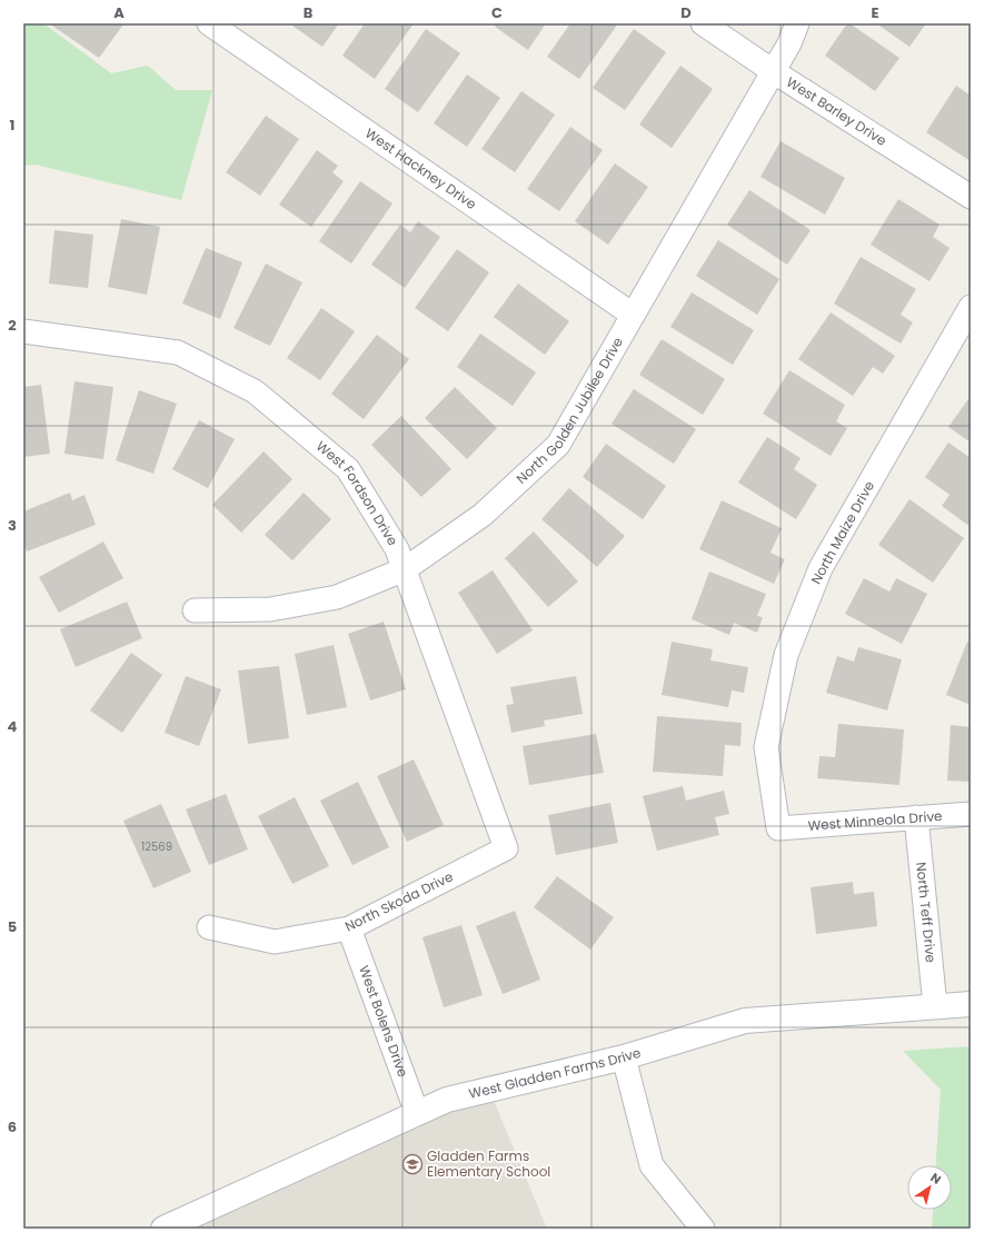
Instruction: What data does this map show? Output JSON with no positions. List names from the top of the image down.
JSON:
{
  "streets": {
    "street": [
      "West Barley Drive",
      "West Hackney Drive",
      "North Golden Jubilee Drive",
      "West Fordson Drive",
      "North Maize Drive",
      "West Minneola Drive",
      "North Skoda Drive",
      "North Teff Drive",
      "West Bolens Drive",
      "West Gladden Farms Drive"
    ]
  },
  "crossings": [
    ["West Barley Drive", "North Golden Jubilee Drive"],
    ["West Hackney Drive", "North Golden Jubilee Drive"],
    ["North Golden Jubilee Drive", "West Fordson Drive"],
    ["West Fordson Drive", "North Skoda Drive"],
    ["North Maize Drive", "West Minneola Drive"],
    ["West Minneola Drive", "North Teff Drive"],
    ["North Skoda Drive", "West Bolens Drive"],
    ["North Teff Drive", "West Gladden Farms Drive"],
    ["West Bolens Drive", "West Gladden Farms Drive"]
  ],
  "places": {
    "school or university": ["Gladden Farms Elementary School"]
  },
  "house_numbers": ["12569"],
  "north": "top right",
  "grid": {
    "columns": [
      "A",
      "B",
      "C",
      "D",
      "E"
    ],
    "rows": [
      "1",
      "2",
      "3",
      "4",
      "5",
      "6"
    ]
  }
}
